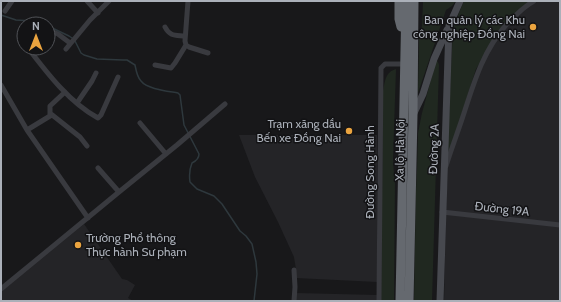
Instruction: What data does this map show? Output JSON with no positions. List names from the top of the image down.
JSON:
{
  "streets": {
    "highway": ["Xa lộ Hà Nội"],
    "street": ["Đường 2A", "Đường Song Hành", "Đường 19A"]
  },
  "crossings": [
    ["Đường 2A", "Đường 19A"],
    ["Xa lộ Hà Nội", "Đường Song Hành"]
  ],
  "places": ["Ban quản lý các Khu công nghiệp Đồng Nai", "Trạm xăng dầu Bến xe Đồng Nai", "Trường Phổ thông Thực hành Sư phạm"],
  "north": "top"
}
